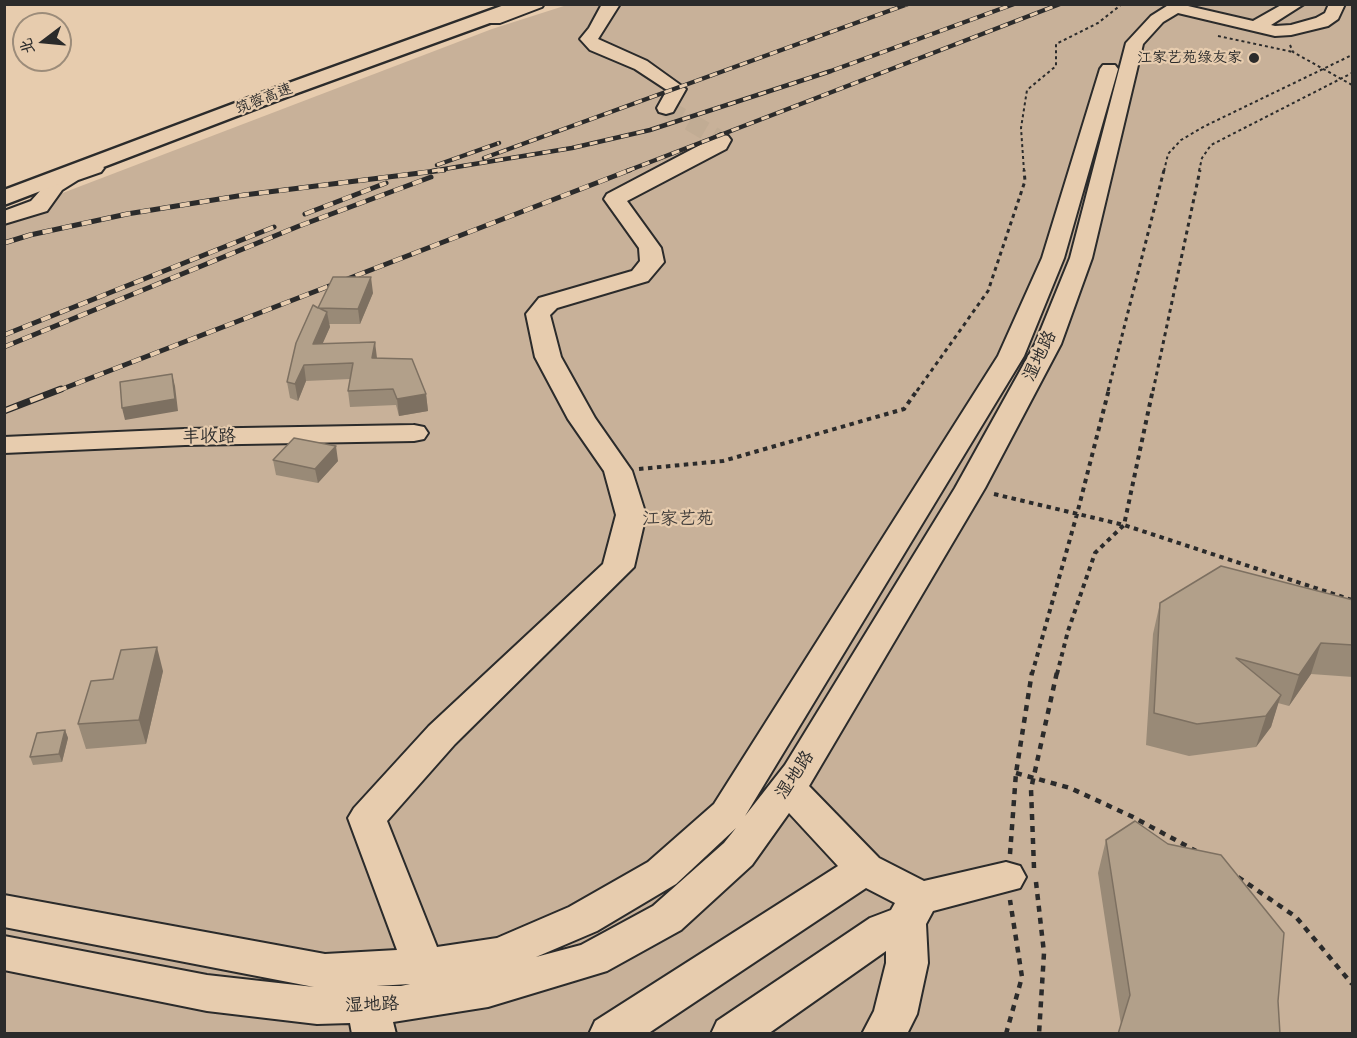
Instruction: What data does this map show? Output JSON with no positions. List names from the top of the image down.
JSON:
{
  "streets": {
    "highway": ["筑蓉高速"],
    "street": ["湿地路", "丰收路"]
  },
  "parks": ["江家艺苑"],
  "places": ["江家艺苑绿友家"],
  "north": "left"
}
